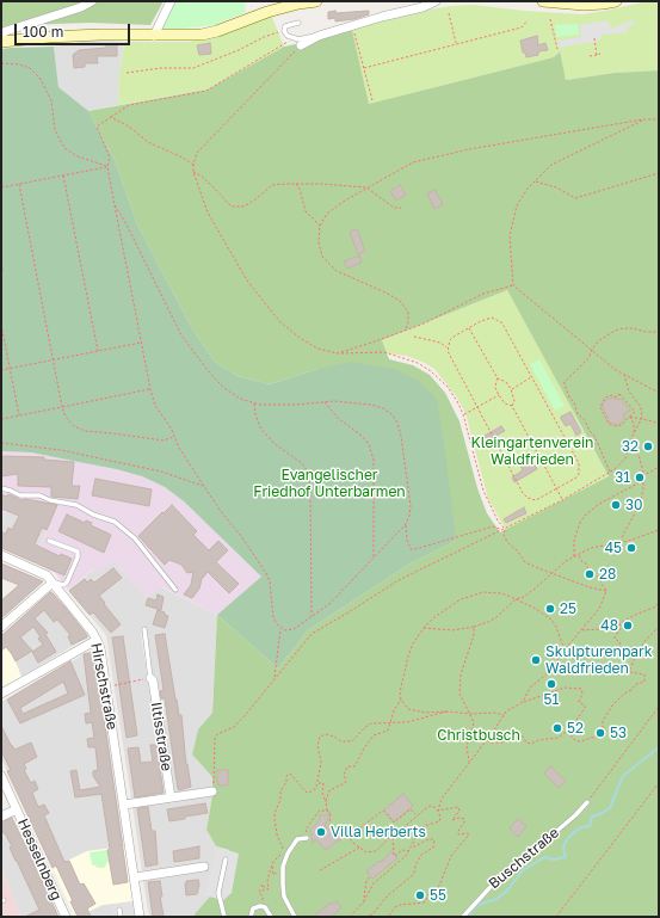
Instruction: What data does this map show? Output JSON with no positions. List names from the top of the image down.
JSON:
{
  "streets": {
    "street": ["Hirschstraße", "Iltisstraße", "Hesselnberg"],
    "lane": ["Buschstraße"]
  },
  "parks": ["Kleingartenverein Waldfrieden", "Evangelischer Friedhof Unterbarmen", "Christbusch"],
  "places": [
    "32",
    "31",
    "30",
    "45",
    "28",
    "25",
    "48",
    "Skulpturenpark Waldfrieden",
    "51",
    "52",
    "53",
    "Villa Herberts",
    "55"
  ],
  "scale_bar": "100 m"
}
